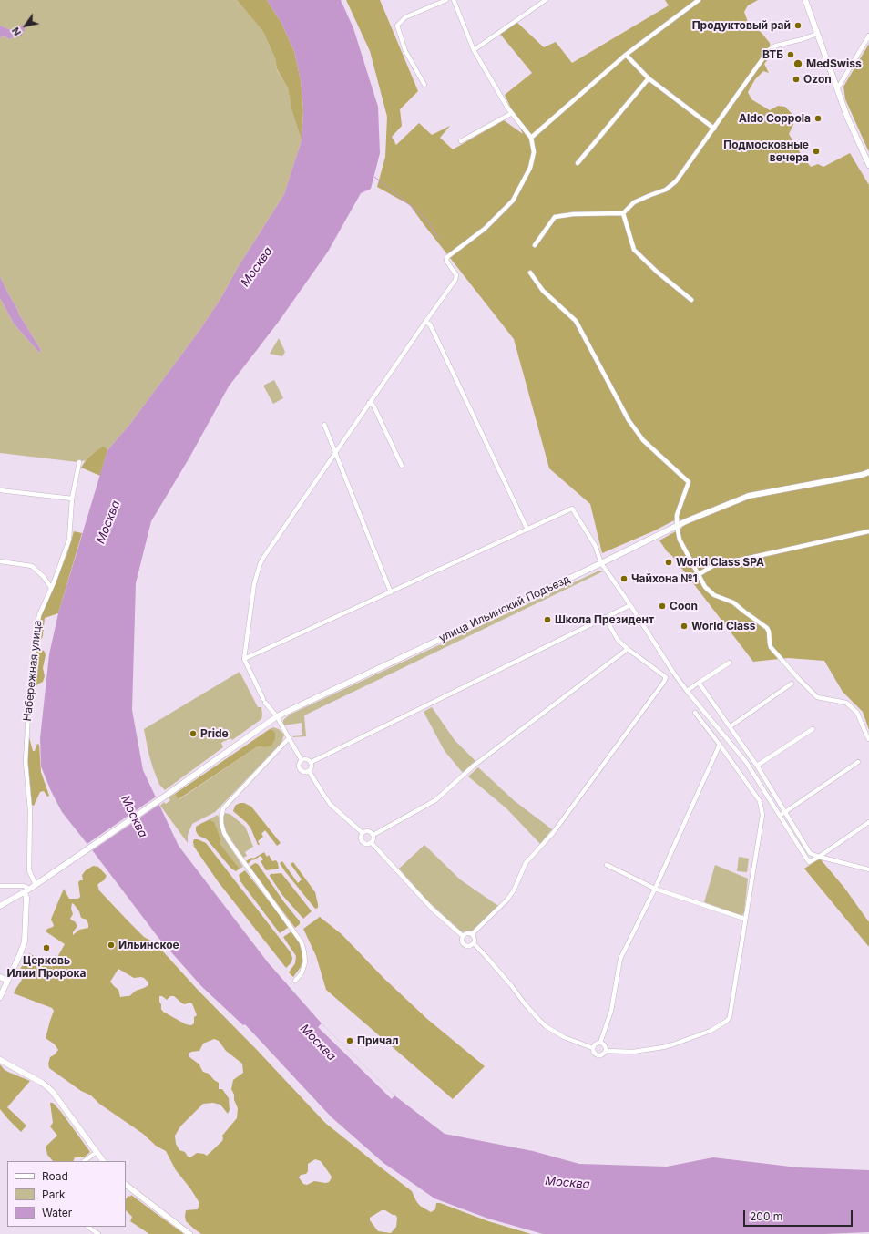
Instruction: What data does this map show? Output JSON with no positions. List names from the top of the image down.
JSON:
{
  "streets": {
    "main road": ["улица Ильинский Подъезд"],
    "street": ["Набережная улица"]
  },
  "crossings": [
    ["улица Ильинский Подъезд", "Набережная улица"]
  ],
  "water": ["Москва"],
  "places": [
    "Продуктовый рай",
    "ВТБ",
    "MedSwiss",
    "Ozon",
    "Aldo Coppola",
    "Подмосковные вечера",
    "World Class SPA",
    "Чайхона №1",
    "Coon",
    "Школа Президент",
    "World Class",
    "Pride",
    "Ильинское",
    "Церковь Илии Пророка",
    "Причал"
  ],
  "legend": ["Road", "Park", "Water"],
  "scale_bar": "200 m",
  "north": "bottom left"
}
